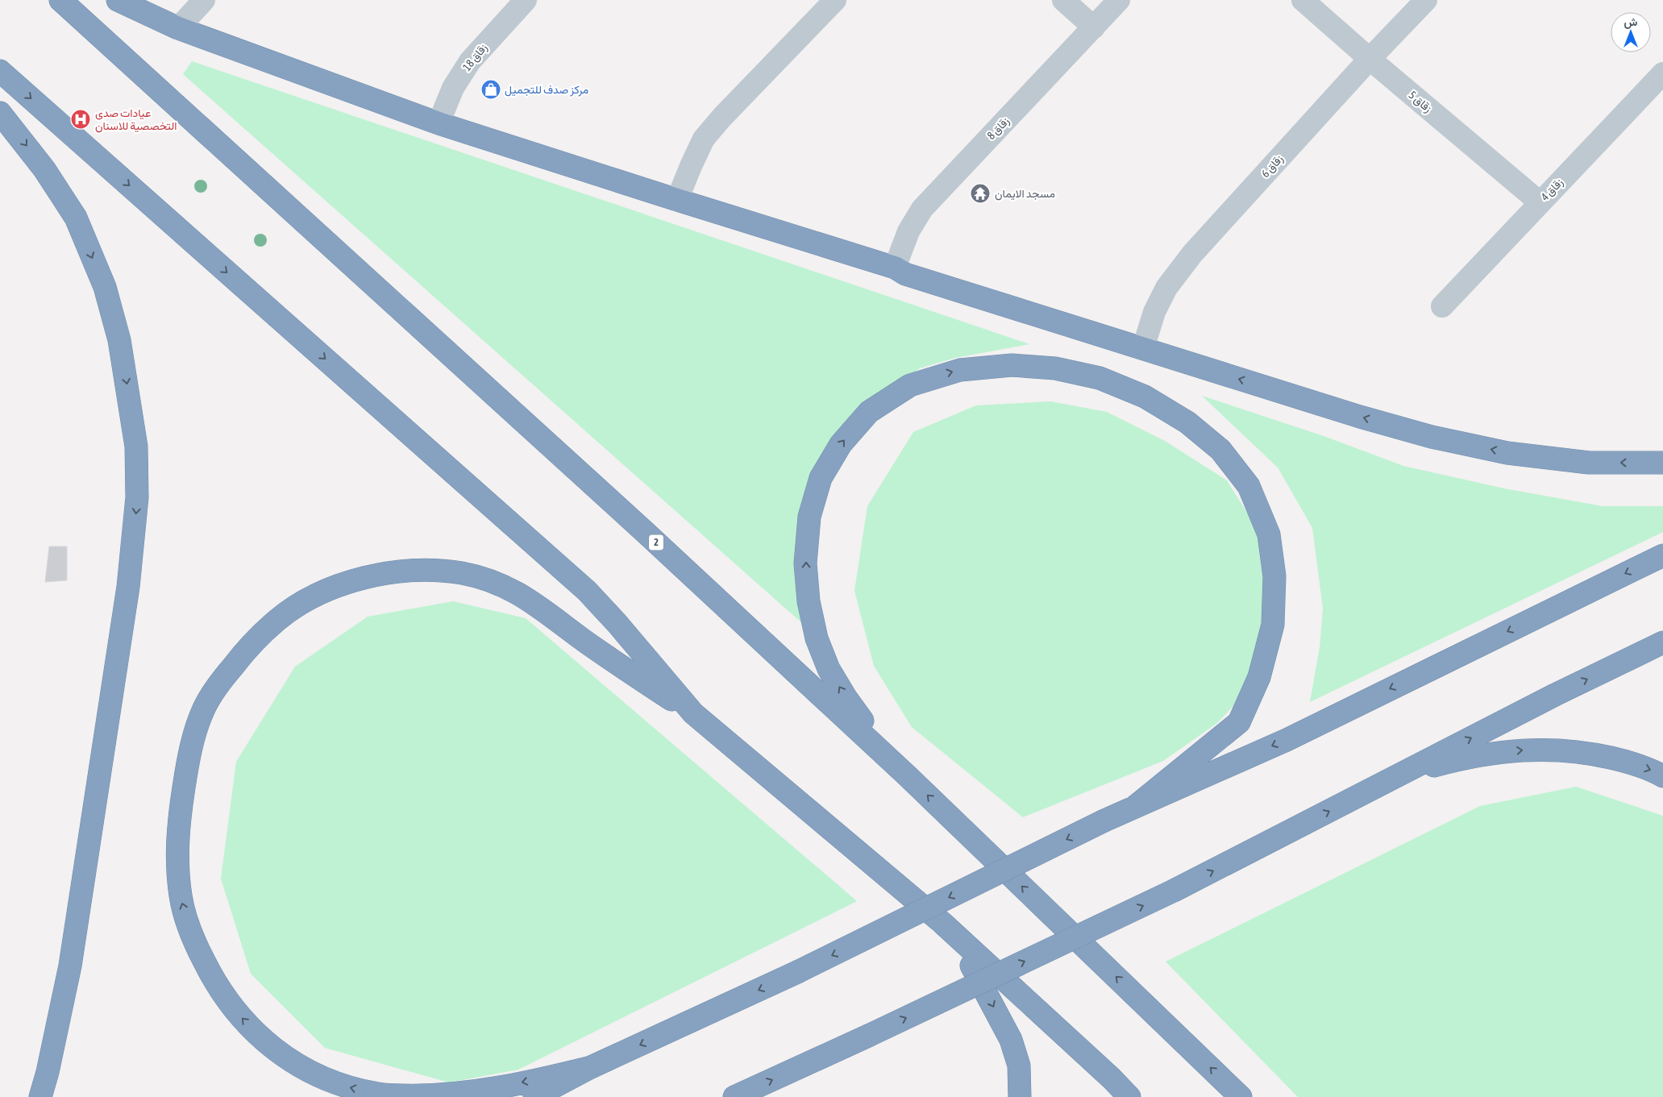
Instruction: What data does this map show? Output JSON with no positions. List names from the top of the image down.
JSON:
{
  "streets": {
    "highway": ["2"],
    "street": [
      "زقاق 18",
      "زقاق 5",
      "زقاق 8",
      "زقاق 6",
      "زقاق 4"
    ]
  },
  "crossings": [
    ["زقاق 5", "زقاق 6"],
    ["زقاق 5", "زقاق 4"]
  ],
  "places": {
    "shop": ["مركز صدف للتجميل"],
    "hospital": ["عيادات صدى التخصصية للاسنان"],
    "temple": ["مسجد الايمان"]
  },
  "north": "top"
}
